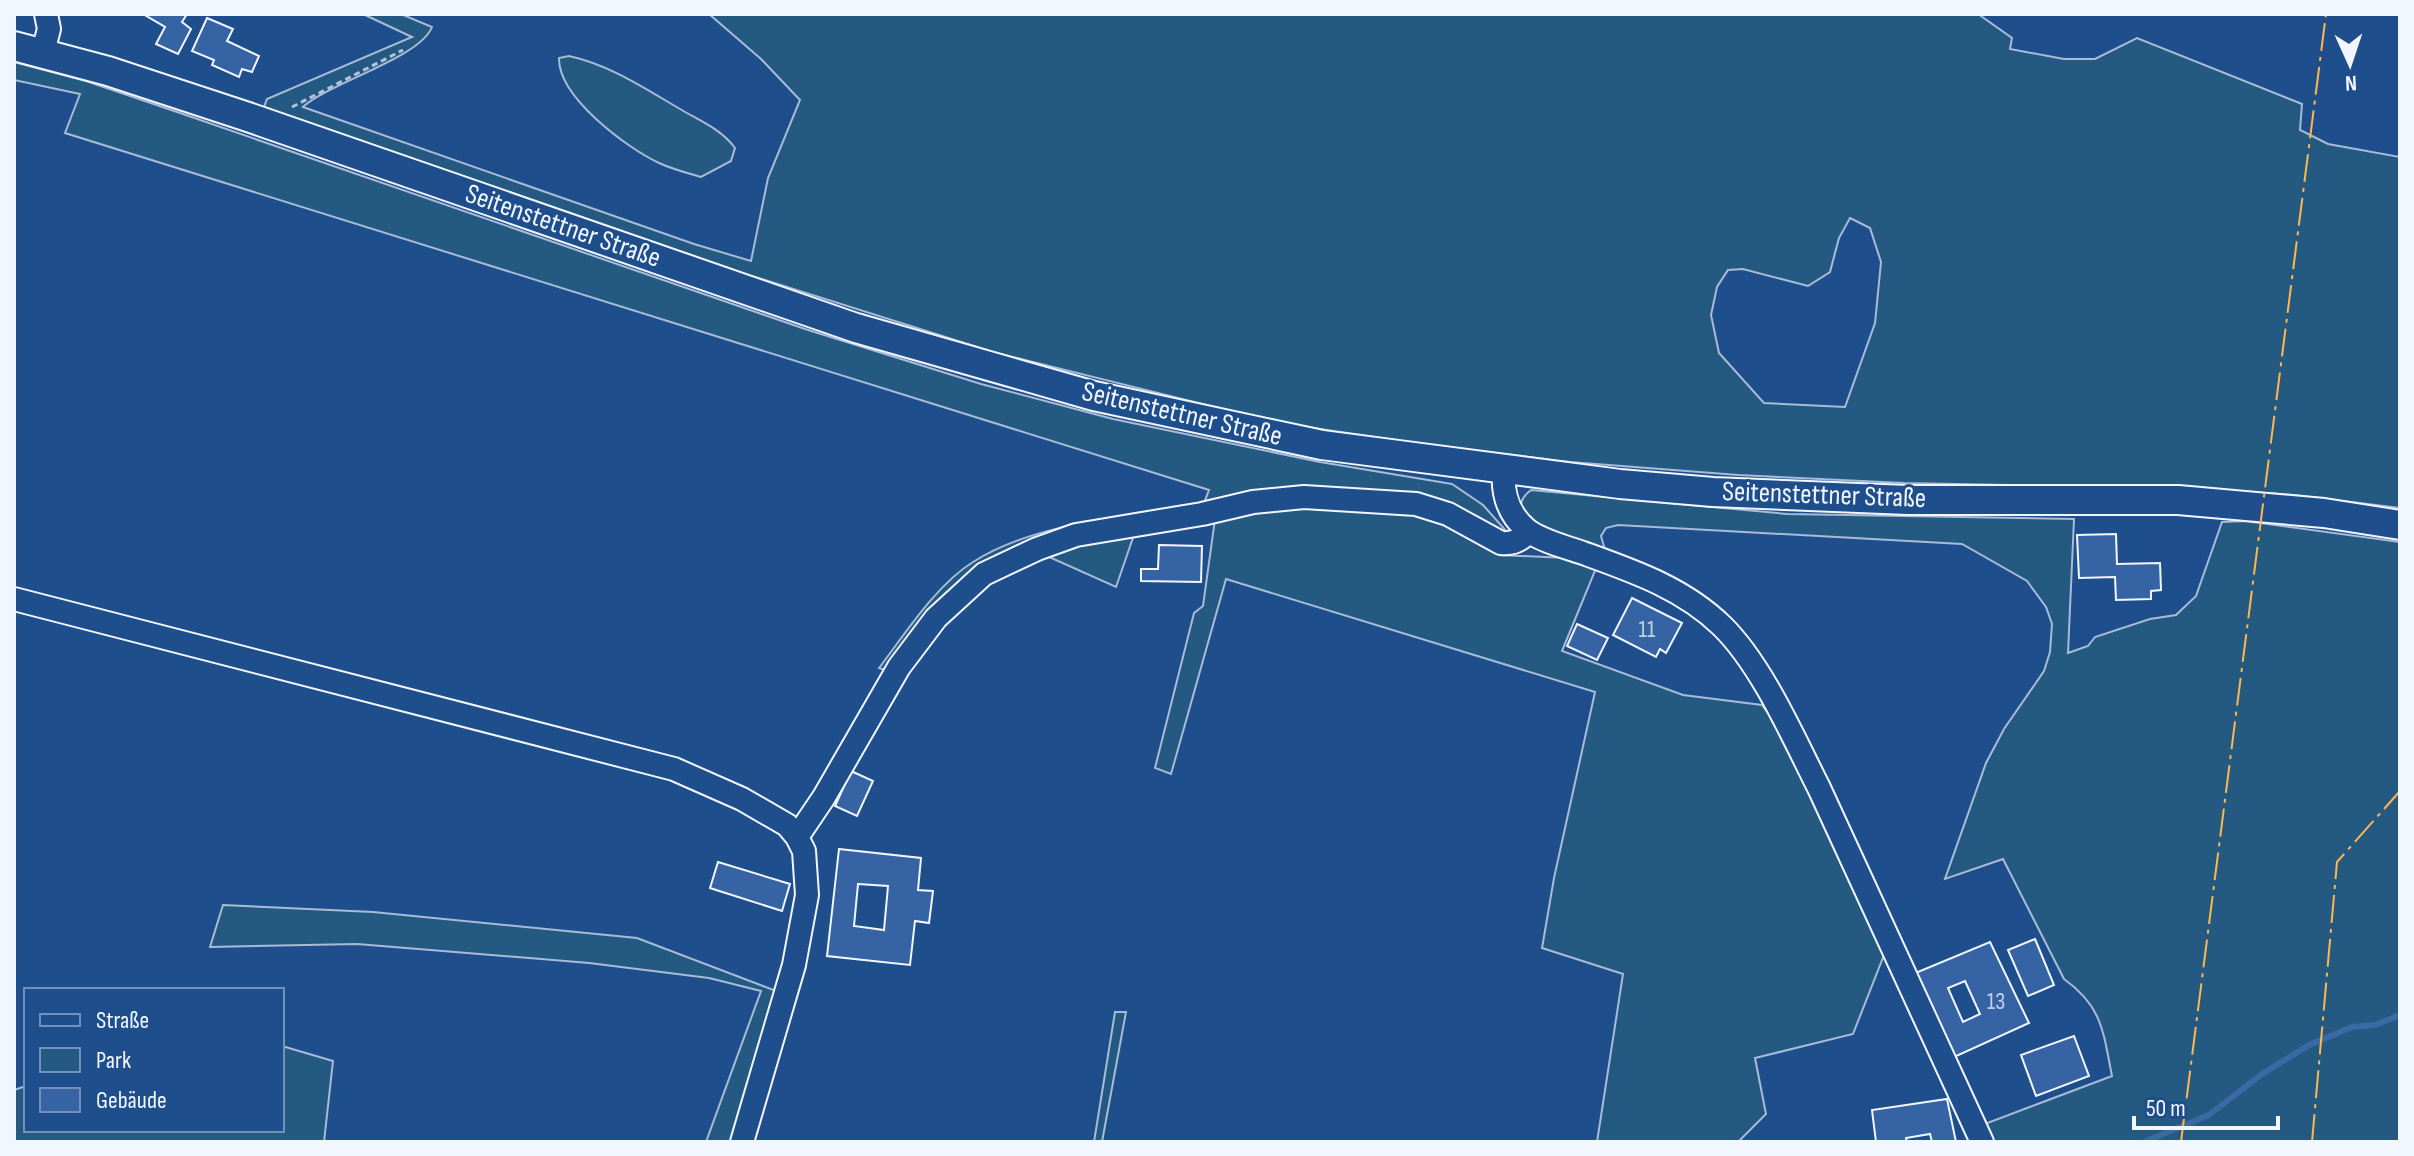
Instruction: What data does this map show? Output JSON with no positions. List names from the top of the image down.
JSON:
{
  "streets": {
    "main road": ["Seitenstettner Straße"]
  },
  "house_numbers": ["11", "13"],
  "legend": ["Straße", "Park", "Gebäude"],
  "scale_bar": "50 m",
  "north": "bottom"
}
